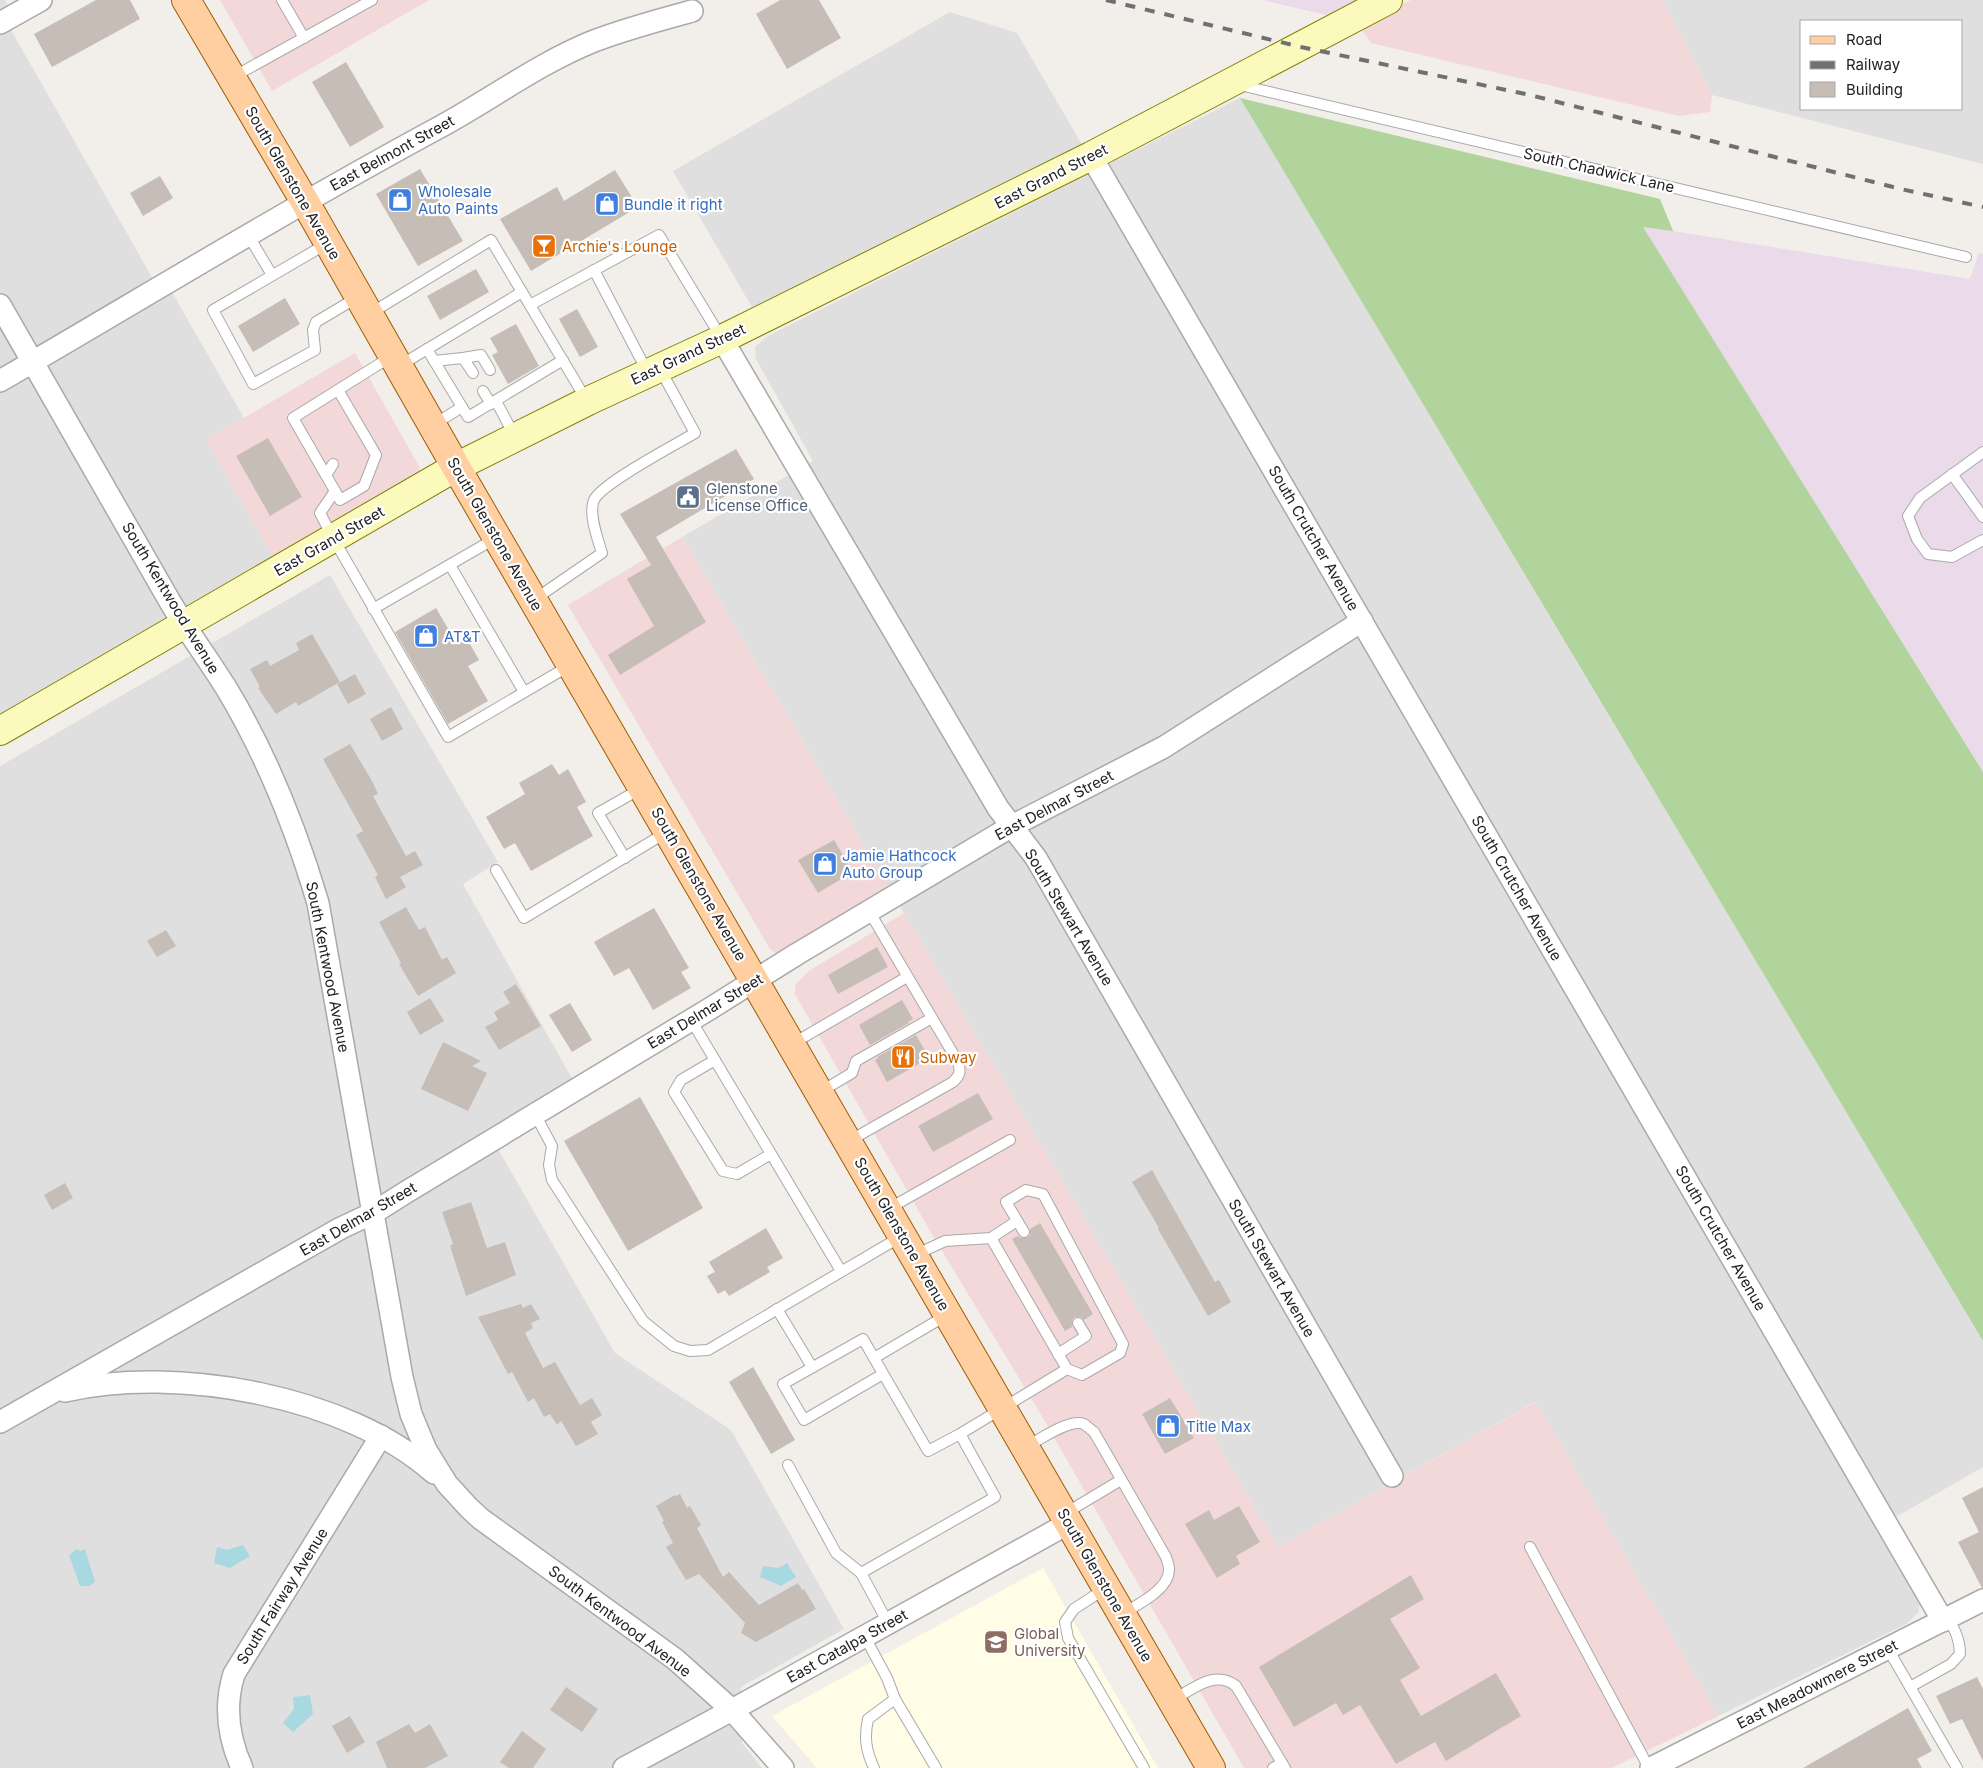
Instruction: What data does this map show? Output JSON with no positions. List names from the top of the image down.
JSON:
{
  "streets": {
    "main road": ["East Grand Street", "South Glenstone Avenue"],
    "street": [
      "East Belmont Street",
      "South Crutcher Avenue",
      "South Kentwood Avenue",
      "East Delmar Street",
      "South Stewart Avenue",
      "South Fairway Avenue",
      "East Catalpa Street",
      "East Meadowmere Street"
    ],
    "lane": ["South Chadwick Lane"]
  },
  "crossings": [
    ["East Belmont Street", "South Glenstone Avenue"],
    ["East Belmont Street", "South Kentwood Avenue"],
    ["South Chadwick Lane", "East Grand Street"],
    ["East Grand Street", "South Glenstone Avenue"],
    ["East Grand Street", "South Crutcher Avenue"],
    ["East Grand Street", "South Kentwood Avenue"],
    ["East Grand Street", "South Stewart Avenue"],
    ["South Glenstone Avenue", "East Delmar Street"],
    ["South Glenstone Avenue", "East Catalpa Street"],
    ["South Crutcher Avenue", "East Delmar Street"],
    ["South Crutcher Avenue", "East Meadowmere Street"],
    ["South Kentwood Avenue", "East Delmar Street"],
    ["South Kentwood Avenue", "South Fairway Avenue"],
    ["South Kentwood Avenue", "East Catalpa Street"],
    ["East Delmar Street", "South Stewart Avenue"],
    ["East Delmar Street", "South Fairway Avenue"]
  ],
  "places": {
    "shop": [
      "Wholesale Auto Paints",
      "Bundle it right",
      "AT&T",
      "Jamie Hathcock Auto Group",
      "Title Max"
    ],
    "bar": ["Archie's Lounge"],
    "public building": ["Glenstone License Office"],
    "restaurant": ["Subway"],
    "school or university": ["Global University"]
  },
  "legend": ["Road", "Railway", "Building"]
}
